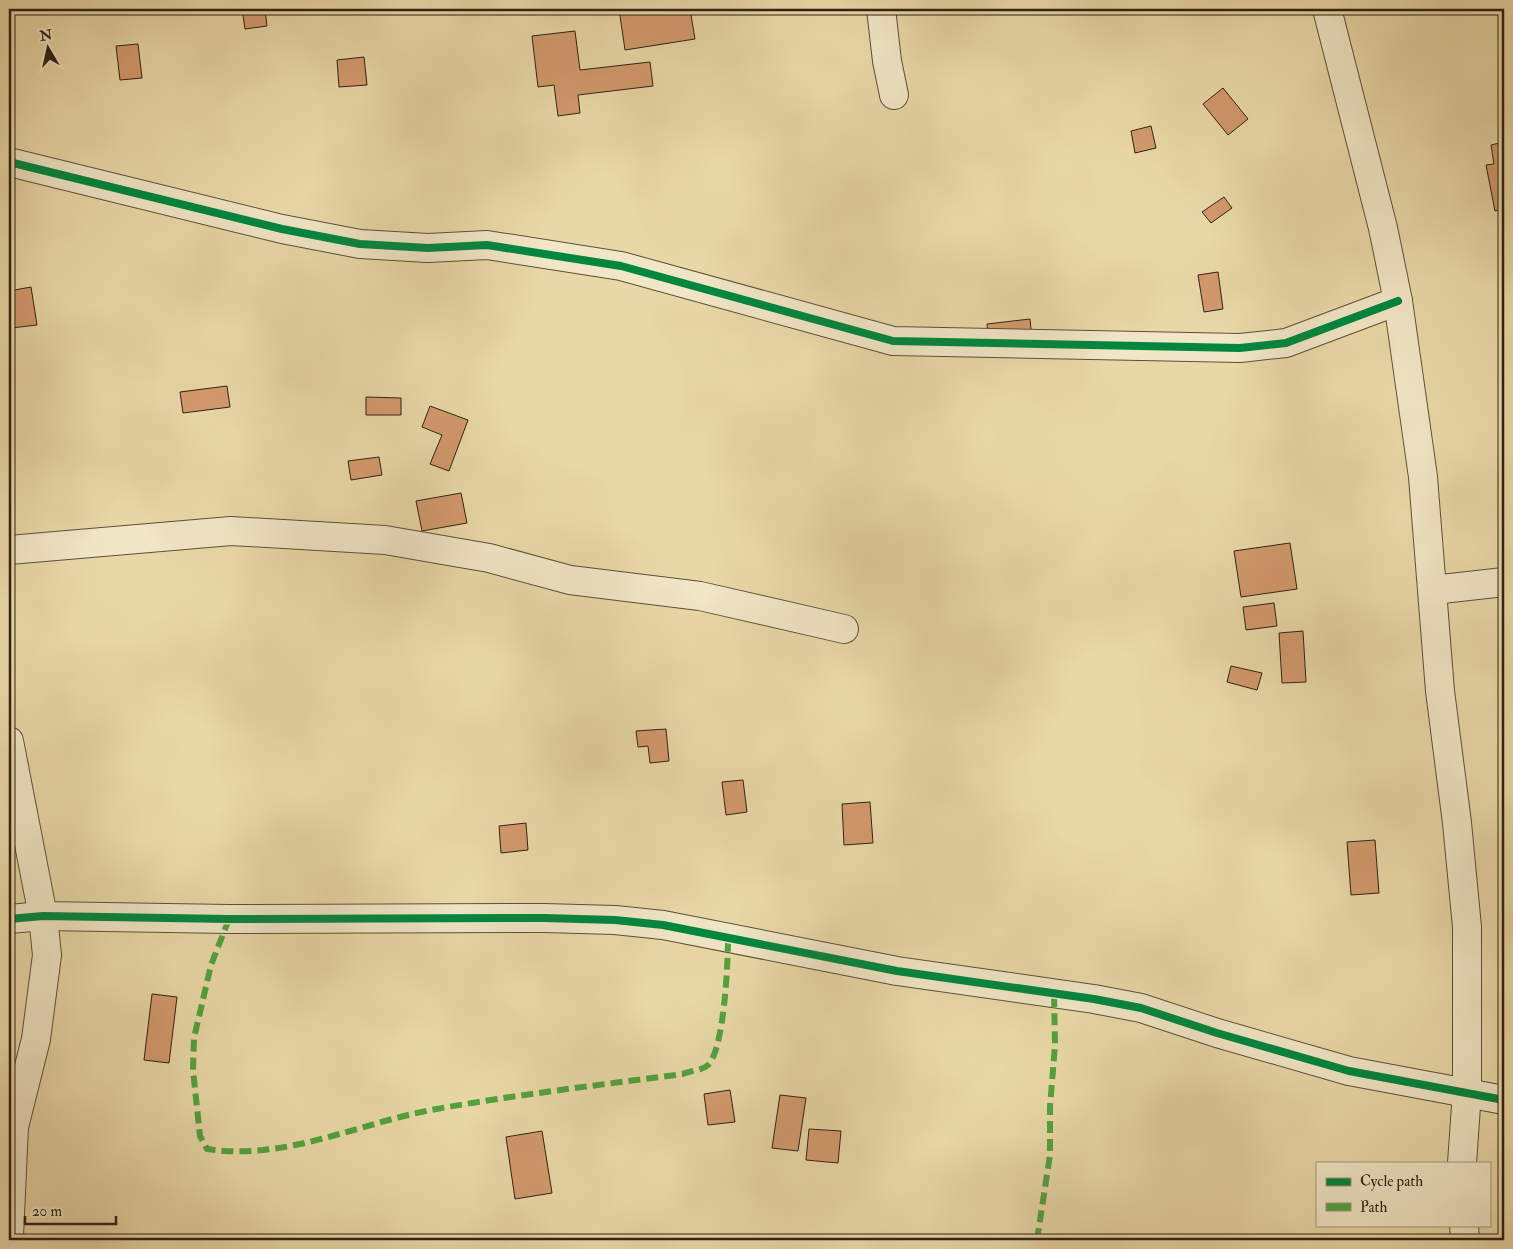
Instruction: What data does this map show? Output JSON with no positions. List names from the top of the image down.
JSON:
{
  "legend": ["Cycle path", "Path"],
  "scale_bar": "20 m",
  "north": "top"
}
